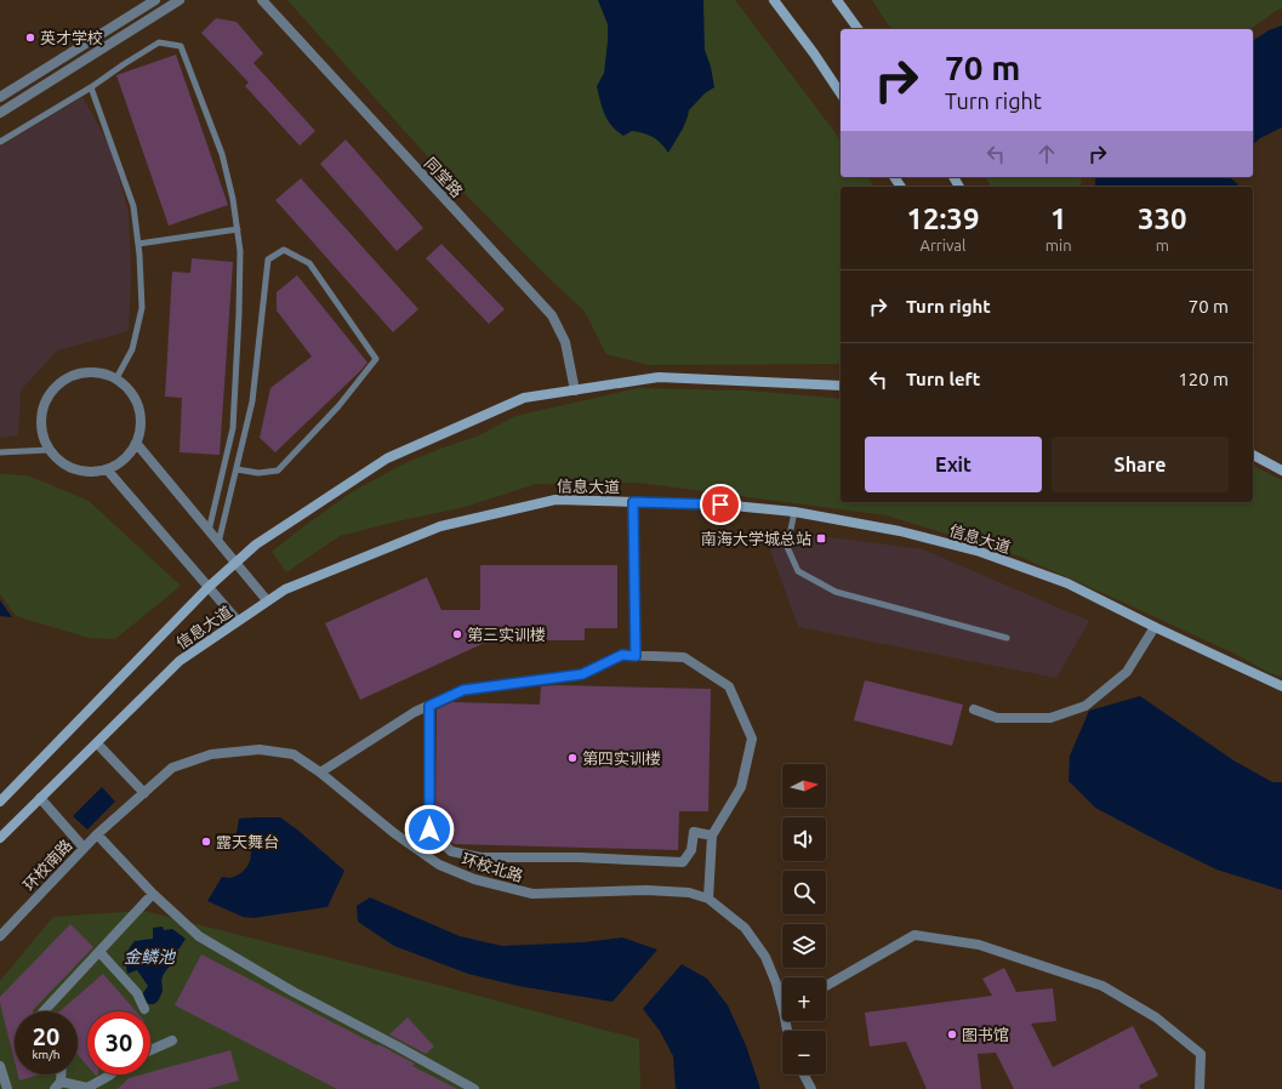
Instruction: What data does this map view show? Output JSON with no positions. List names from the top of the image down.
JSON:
{
  "streets": {
    "main road": ["信息大道"],
    "street": ["同堂路", "环校南路", "环校北路"]
  },
  "crossings": [
    ["同堂路", "信息大道"],
    ["环校南路", "环校北路"]
  ],
  "water": ["金鳞池"],
  "places": {
    "other": [
      "英才学校",
      "第三实训楼",
      "第四实训楼",
      "露天舞台",
      "图书馆"
    ],
    "transit": ["南海大学城总站"]
  },
  "north": "right",
  "page": {
    "turn": ["70 m", "Turn right"],
    "eta": [
      "12:39",
      "Arrival",
      "1",
      "min",
      "330",
      "m"
    ],
    "list": [
      {
        "name": "Turn right",
        "value": "70 m"
      },
      {
        "name": "Turn left",
        "value": "120 m"
      }
    ],
    "buttons": ["Exit", "Share"],
    "map_buttons": ["+", "−"],
    "speed": "20 km/h",
    "limit": "30"
  }
}
